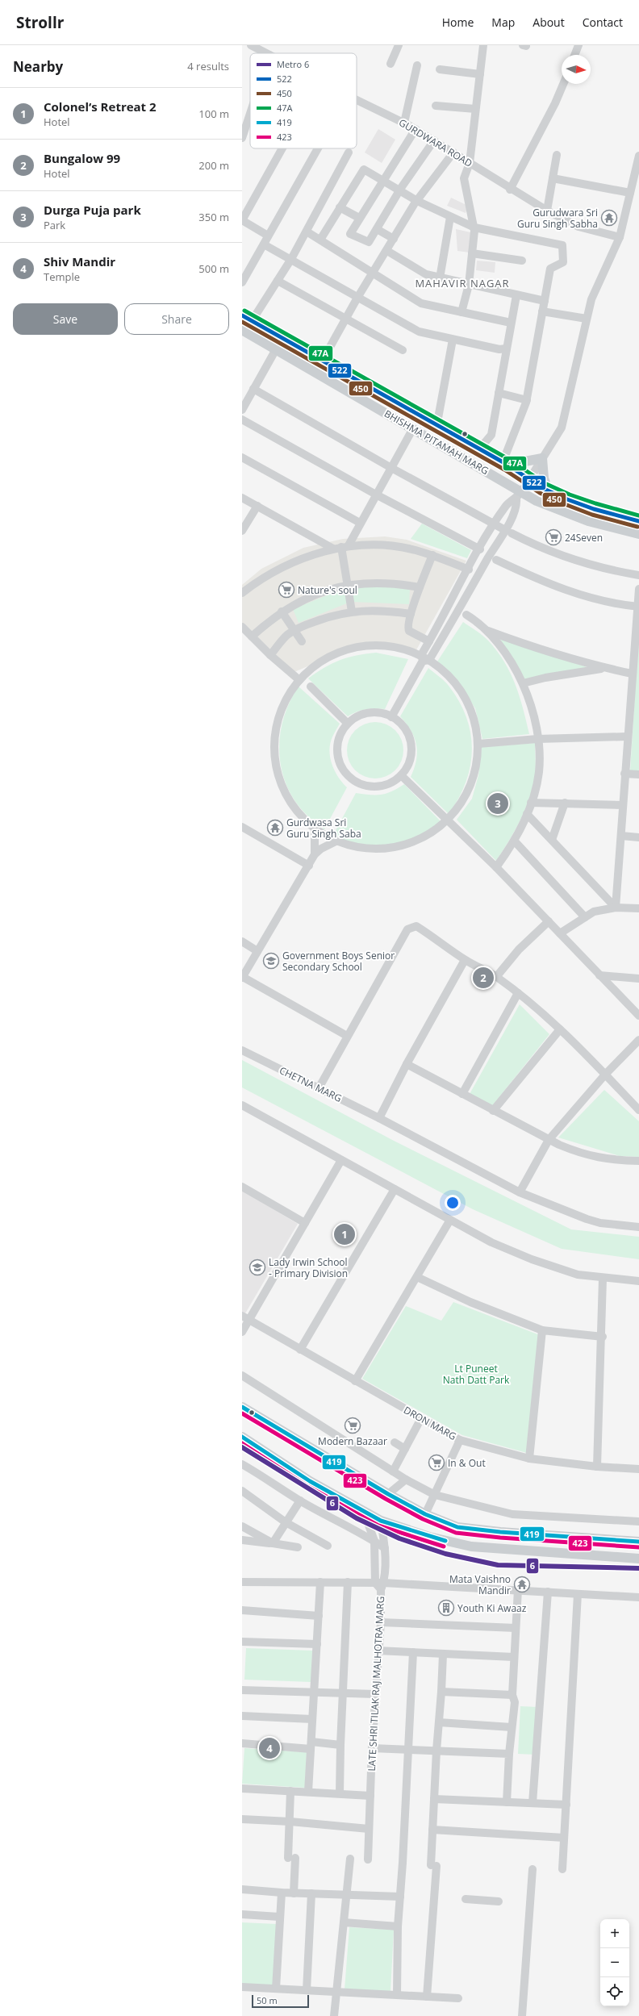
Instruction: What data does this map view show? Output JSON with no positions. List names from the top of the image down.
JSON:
{
  "streets": {
    "main road": ["BHISHMA PITAMAH MARG"],
    "street": [
      "GURDWARA ROAD",
      "CHETNA MARG",
      "DRON MARG",
      "LATE SHRI TILAK RAJ MALHOTRA MARG"
    ]
  },
  "districts": ["MAHAVIR NAGAR"],
  "parks": ["Lt Puneet Nath Datt Park"],
  "places": {
    "temple": ["Gurudwara Sri Guru Singh Sabha", "Gurdwasa Sri Guru Singh Saba", "Mata Vaishno Mandir"],
    "supermarket": [
      "24Seven",
      "Nature's soul",
      "Modern Bazaar",
      "In & Out"
    ],
    "school or university": ["Government Boys Senior Secondary School", "Lady Irwin School - Primary Division"],
    "building": ["Youth Ki Awaaz"]
  },
  "lines": [
    "transit line 47A",
    "transit line 522",
    "transit line 450",
    "transit line 419",
    "transit line 423",
    "metro line 6"
  ],
  "legend": [
    "Metro 6",
    "522",
    "450",
    "47A",
    "419",
    "423"
  ],
  "scale_bar": "50 m",
  "north": "right",
  "page": {
    "header": "Strollr",
    "nav": [
      "Home",
      "Map",
      "About",
      "Contact"
    ],
    "heading": ["Nearby", "4 results"],
    "list": [
      {
        "mark": "1",
        "name": "Colonel‘s Retreat 2",
        "note": "Hotel",
        "value": "100 m"
      },
      {
        "mark": "2",
        "name": "Bungalow 99",
        "note": "Hotel",
        "value": "200 m"
      },
      {
        "mark": "3",
        "name": "Durga Puja park",
        "note": "Park",
        "value": "350 m"
      },
      {
        "mark": "4",
        "name": "Shiv Mandir",
        "note": "Temple",
        "value": "500 m"
      }
    ],
    "buttons": ["Save", "Share"],
    "pins": [
      "3",
      "2",
      "1",
      "4"
    ],
    "map_buttons": ["+", "−"],
    "scale": "50 m"
  }
}
